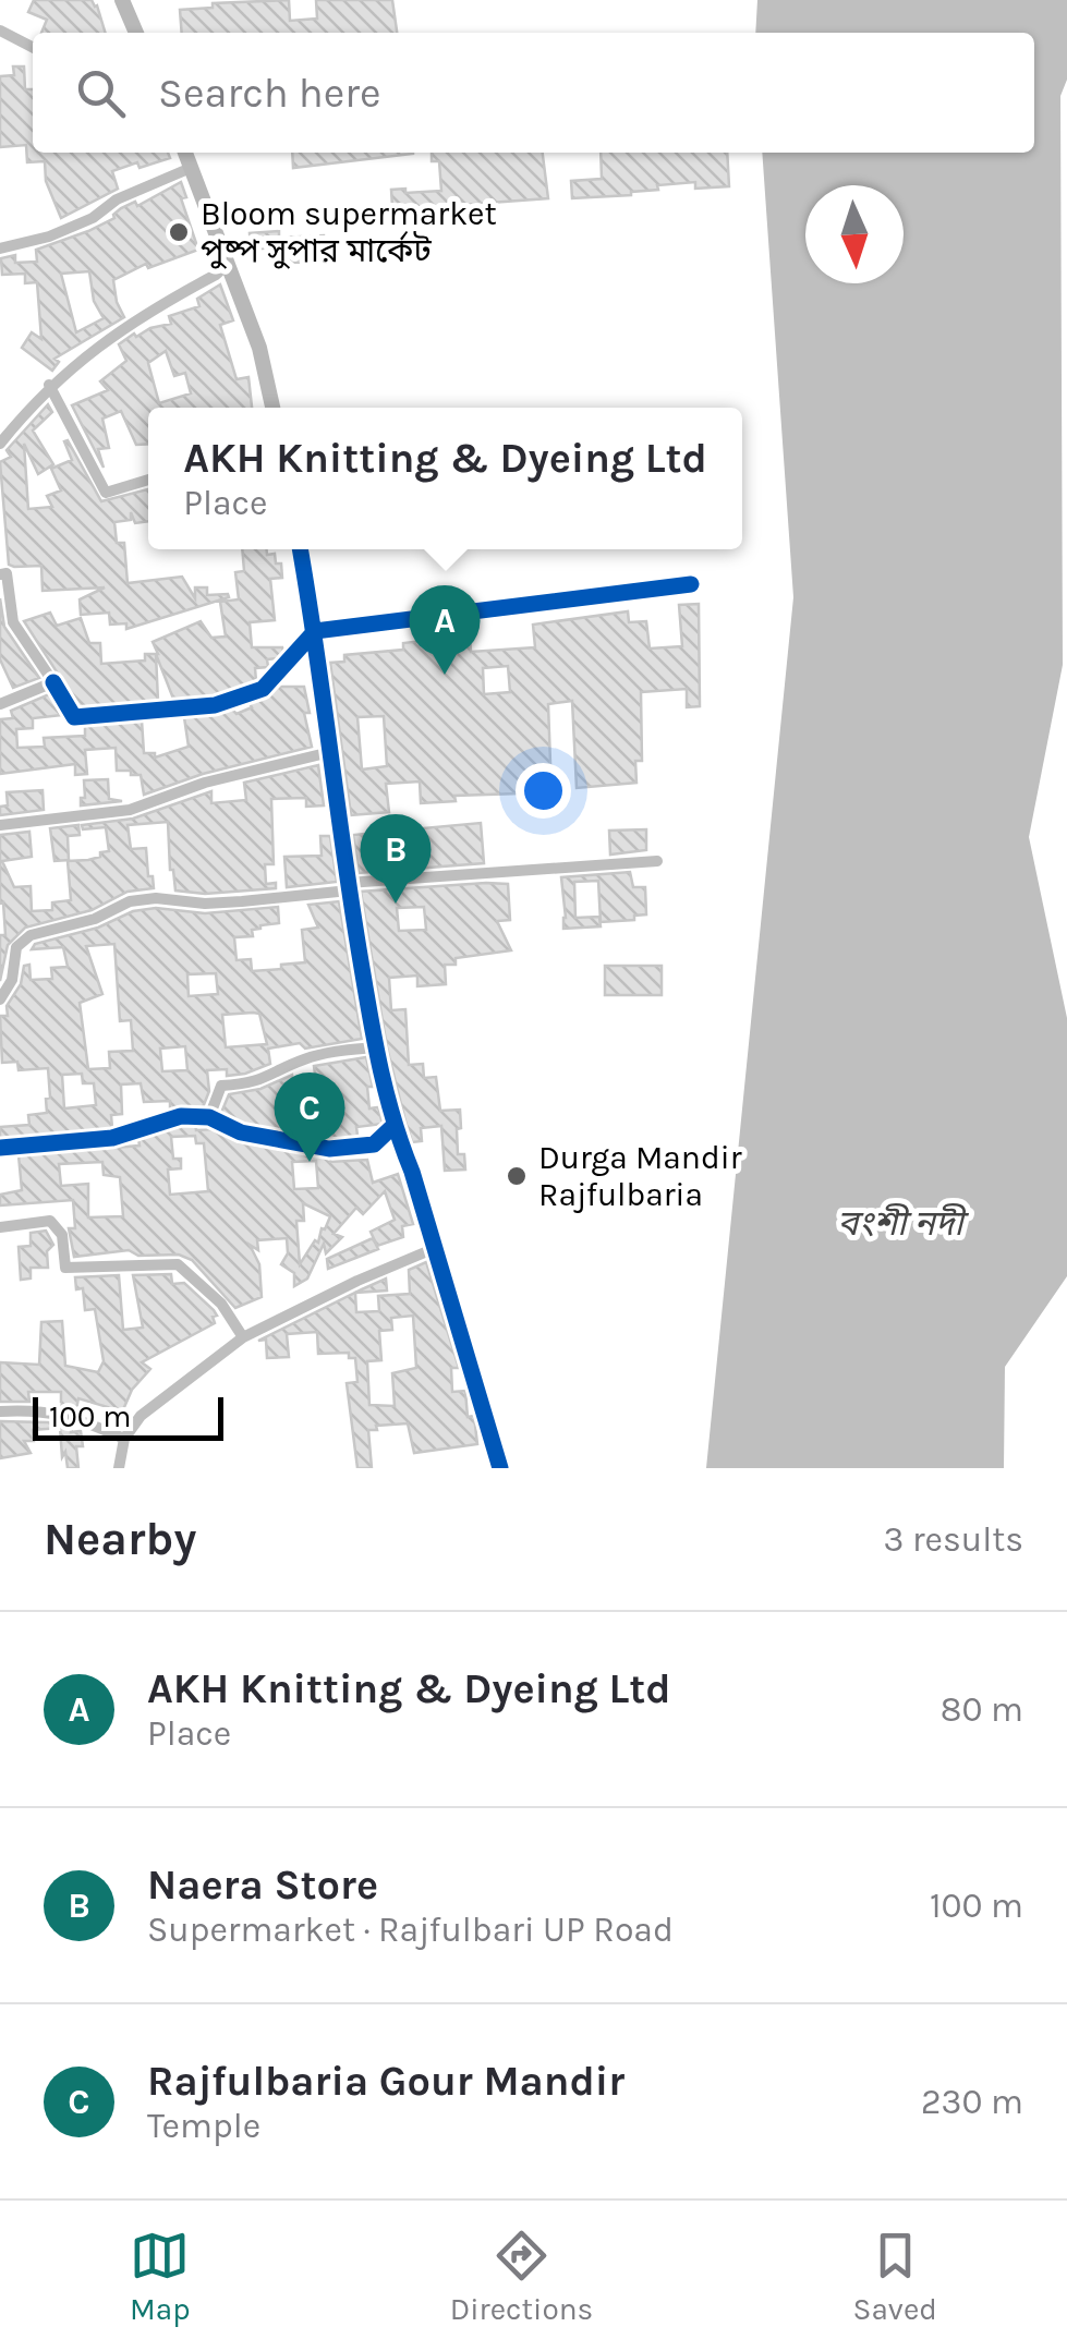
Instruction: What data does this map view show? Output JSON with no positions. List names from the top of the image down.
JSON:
{
  "water": ["বংশী নদী"],
  "places": ["Bloom supermarket পুষ্প সুপার মার্কেট", "Durga Mandir Rajfulbaria"],
  "scale_bar": "100 m",
  "north": "bottom",
  "page": {
    "search": "Search here",
    "popup": ["AKH Knitting & Dyeing Ltd", "Place"],
    "pins": ["A", "B", "C"],
    "scale": "100 m",
    "heading": ["Nearby", "3 results"],
    "list": [
      {
        "mark": "A",
        "name": "AKH Knitting & Dyeing Ltd",
        "note": "Place",
        "value": "80 m"
      },
      {
        "mark": "B",
        "name": "Naera Store",
        "note": "Supermarket · Rajfulbari UP Road",
        "value": "100 m"
      },
      {
        "mark": "C",
        "name": "Rajfulbaria Gour Mandir",
        "note": "Temple",
        "value": "230 m"
      }
    ],
    "nav": ["Map", "Directions", "Saved"]
  }
}
